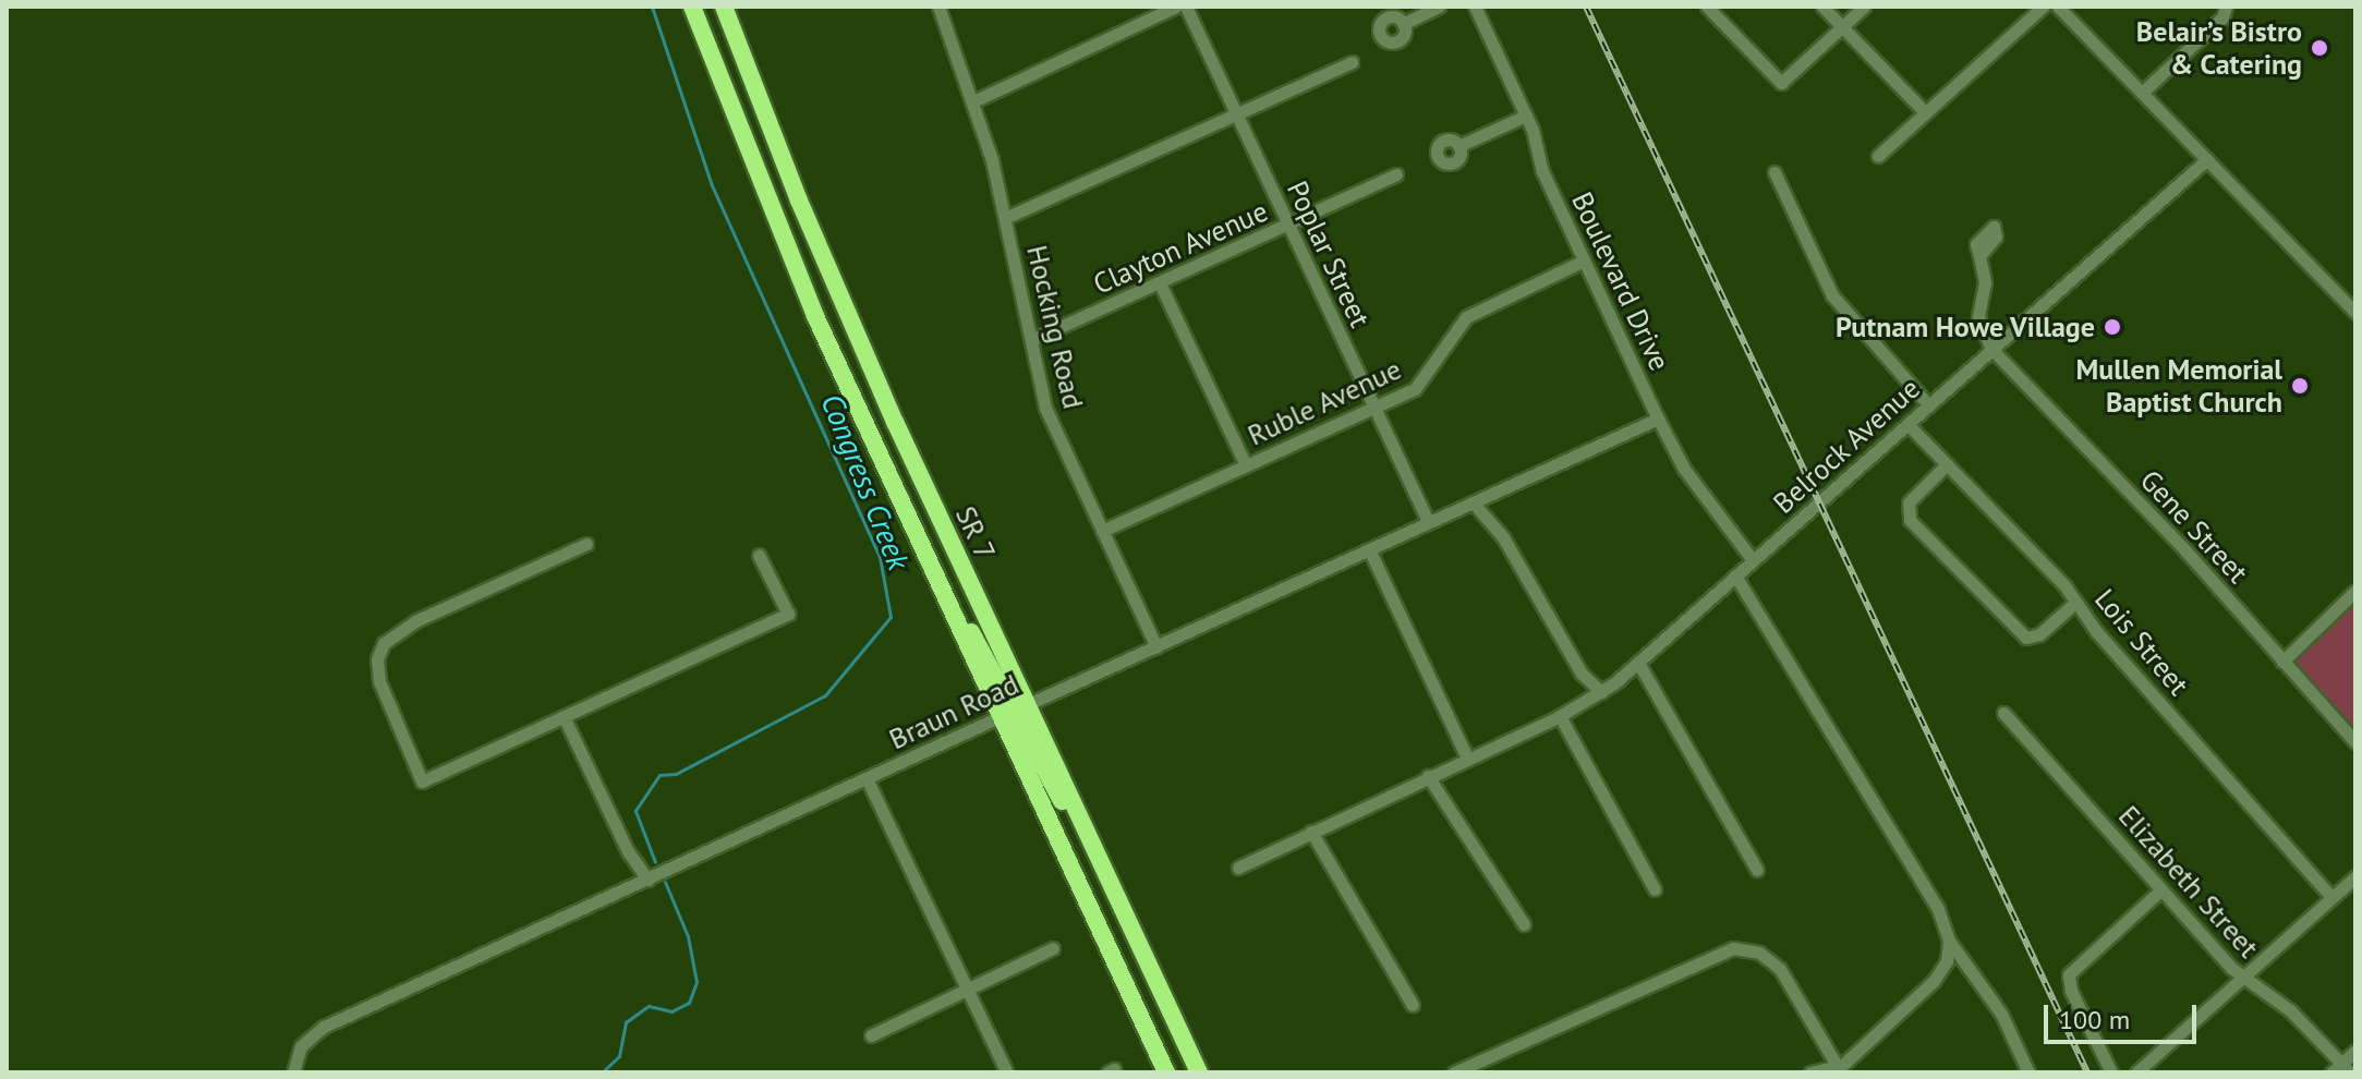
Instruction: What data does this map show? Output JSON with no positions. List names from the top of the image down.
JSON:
{
  "streets": {
    "highway": ["SR 7"],
    "street": [
      "Clayton Avenue",
      "Poplar Street",
      "Boulevard Drive",
      "Hocking Road",
      "Ruble Avenue",
      "Belrock Avenue",
      "Gene Street",
      "Lois Street",
      "Braun Road",
      "Elizabeth Street"
    ]
  },
  "crossings": [
    ["Clayton Avenue", "Poplar Street"],
    ["Clayton Avenue", "Hocking Road"],
    ["Poplar Street", "Ruble Avenue"],
    ["Poplar Street", "Braun Road"],
    ["Boulevard Drive", "Ruble Avenue"],
    ["Boulevard Drive", "Belrock Avenue"],
    ["Boulevard Drive", "Braun Road"],
    ["Hocking Road", "Ruble Avenue"],
    ["Hocking Road", "Braun Road"],
    ["Belrock Avenue", "Gene Street"],
    ["Belrock Avenue", "Lois Street"],
    ["SR 7", "Braun Road"]
  ],
  "water": ["Congress Creek"],
  "places": ["Belair’s Bistro & Catering", "Putnam Howe Village", "Mullen Memorial Baptist Church"],
  "scale_bar": "100 m"
}
